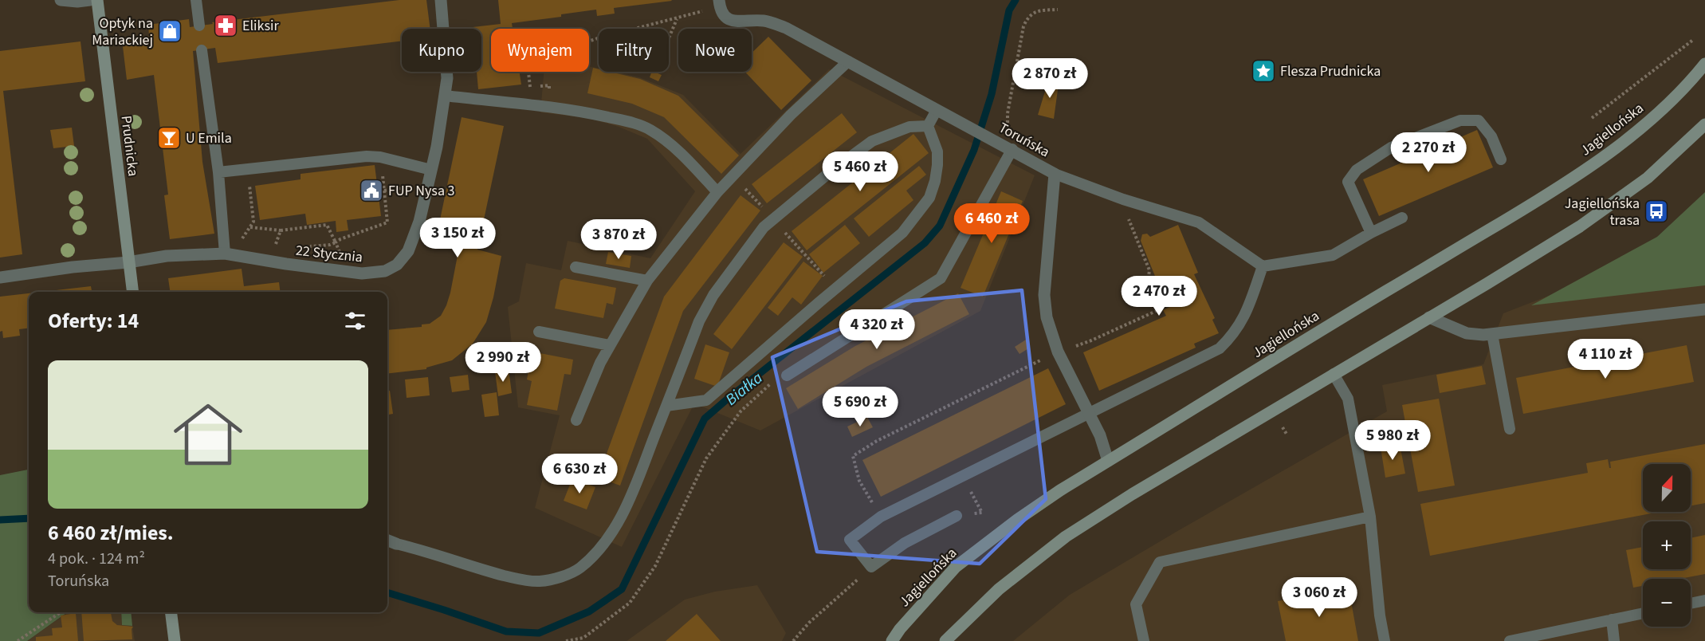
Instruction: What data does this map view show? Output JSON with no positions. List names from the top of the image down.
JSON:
{
  "streets": {
    "main road": ["Jagiellońska", "Prudnicka"],
    "street": ["Toruńska", "22 Stycznia"]
  },
  "crossings": [
    ["Jagiellońska", "Toruńska"],
    ["Prudnicka", "22 Stycznia"]
  ],
  "water": ["Białka"],
  "places": {
    "pharmacy": ["Eliksir"],
    "shop": ["Optyk na Mariackiej"],
    "place": ["Flesza Prudnicka"],
    "bar": ["U Emila"],
    "public building": ["FUP Nysa 3"],
    "bus stop": ["Jagiellońska trasa"]
  },
  "north": "top",
  "page": {
    "chip": [
      "Kupno",
      "Wynajem",
      "Filtry",
      "Nowe"
    ],
    "price": [
      "2 870 zł",
      "2 270 zł",
      "5 460 zł",
      "6 460 zł",
      "3 150 zł",
      "3 870 zł",
      "2 470 zł",
      "4 320 zł",
      "4 110 zł",
      "2 990 zł",
      "5 690 zł",
      "5 980 zł",
      "6 630 zł",
      "3 060 zł"
    ],
    "heading": "Oferty: 14",
    "list": [
      {
        "name": "6 460 zł/mies.",
        "note": "4 pok. · 124 m² · Toruńska"
      }
    ],
    "map_buttons": ["+", "−"]
  }
}
